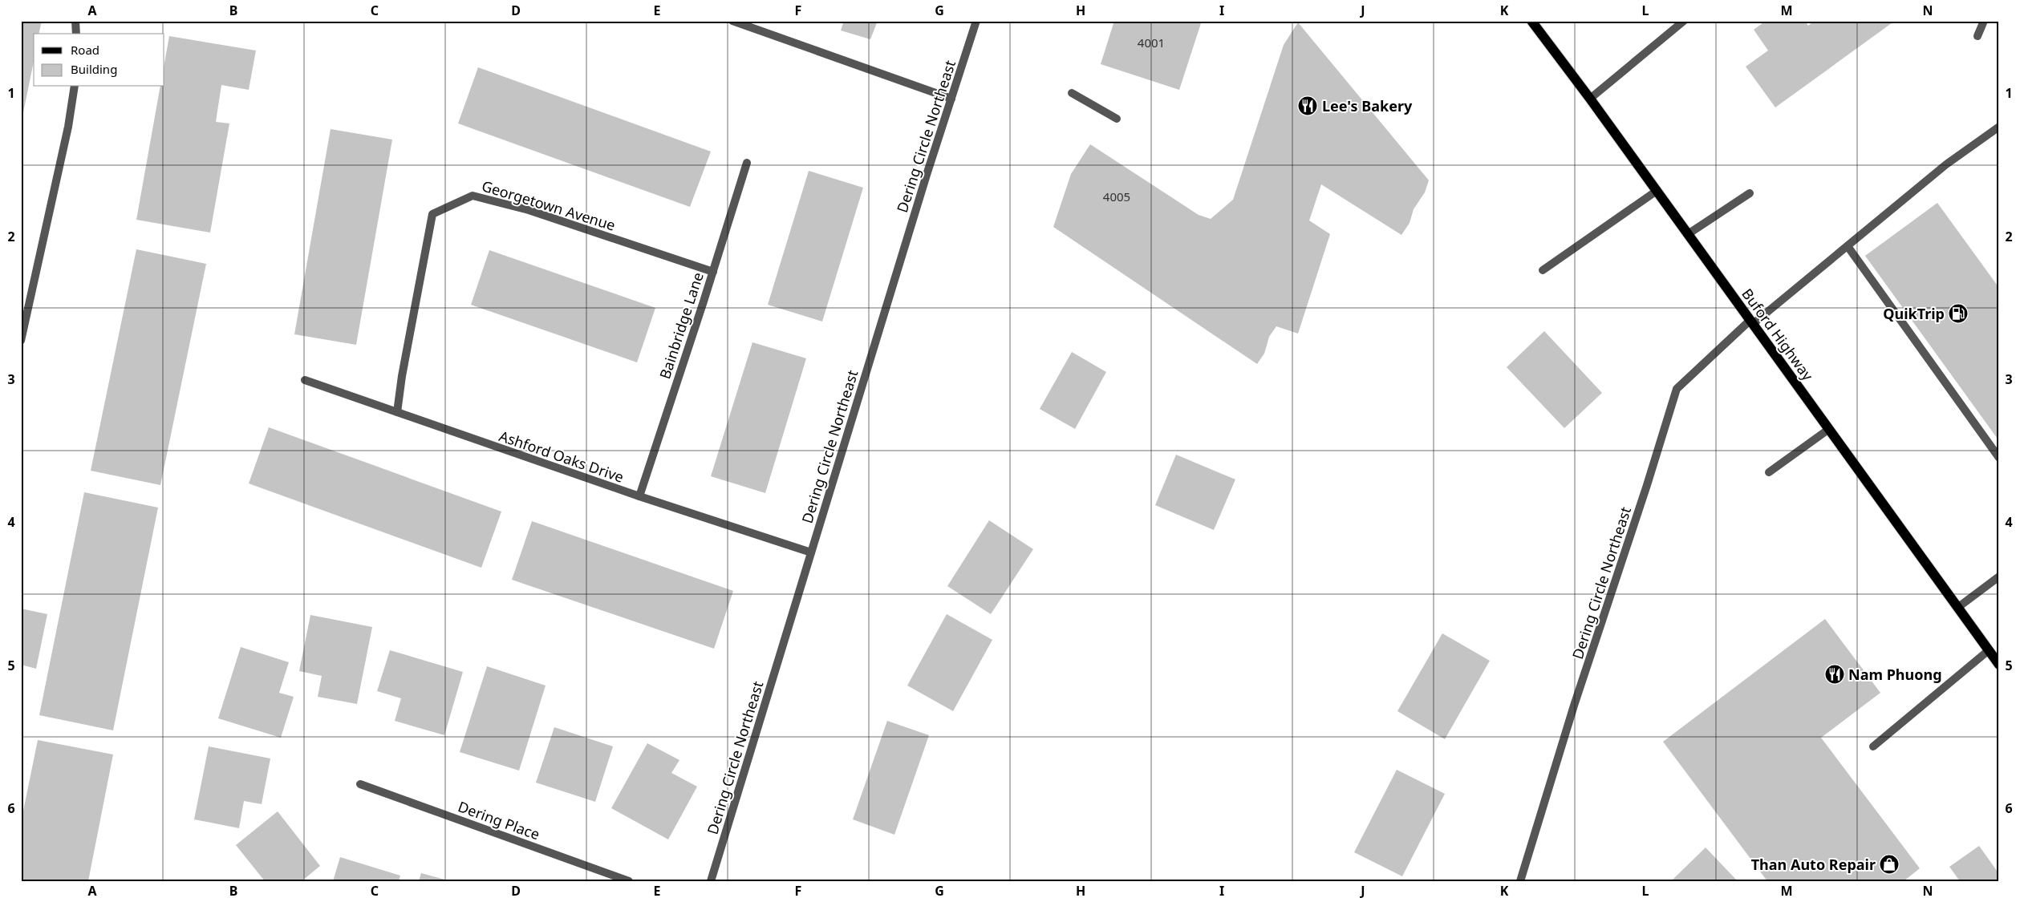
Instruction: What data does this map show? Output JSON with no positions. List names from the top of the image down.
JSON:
{
  "streets": {
    "main road": ["Buford Highway"],
    "street": [
      "Dering Circle Northeast",
      "Georgetown Avenue",
      "Bainbridge Lane",
      "Ashford Oaks Drive",
      "Dering Place"
    ]
  },
  "crossings": [
    ["Dering Circle Northeast", "Buford Highway"],
    ["Dering Circle Northeast", "Ashford Oaks Drive"],
    ["Georgetown Avenue", "Bainbridge Lane"],
    ["Georgetown Avenue", "Ashford Oaks Drive"],
    ["Bainbridge Lane", "Ashford Oaks Drive"]
  ],
  "places": {
    "restaurant": ["Lee's Bakery", "Nam Phuong"],
    "fuel station": ["QuikTrip"],
    "shop": ["Than Auto Repair"]
  },
  "house_numbers": ["4001", "4005"],
  "legend": ["Road", "Building"],
  "grid": {
    "columns": [
      "A",
      "B",
      "C",
      "D",
      "E",
      "F",
      "G",
      "H",
      "I",
      "J",
      "K",
      "L",
      "M",
      "N"
    ],
    "rows": [
      "1",
      "2",
      "3",
      "4",
      "5",
      "6"
    ]
  }
}
